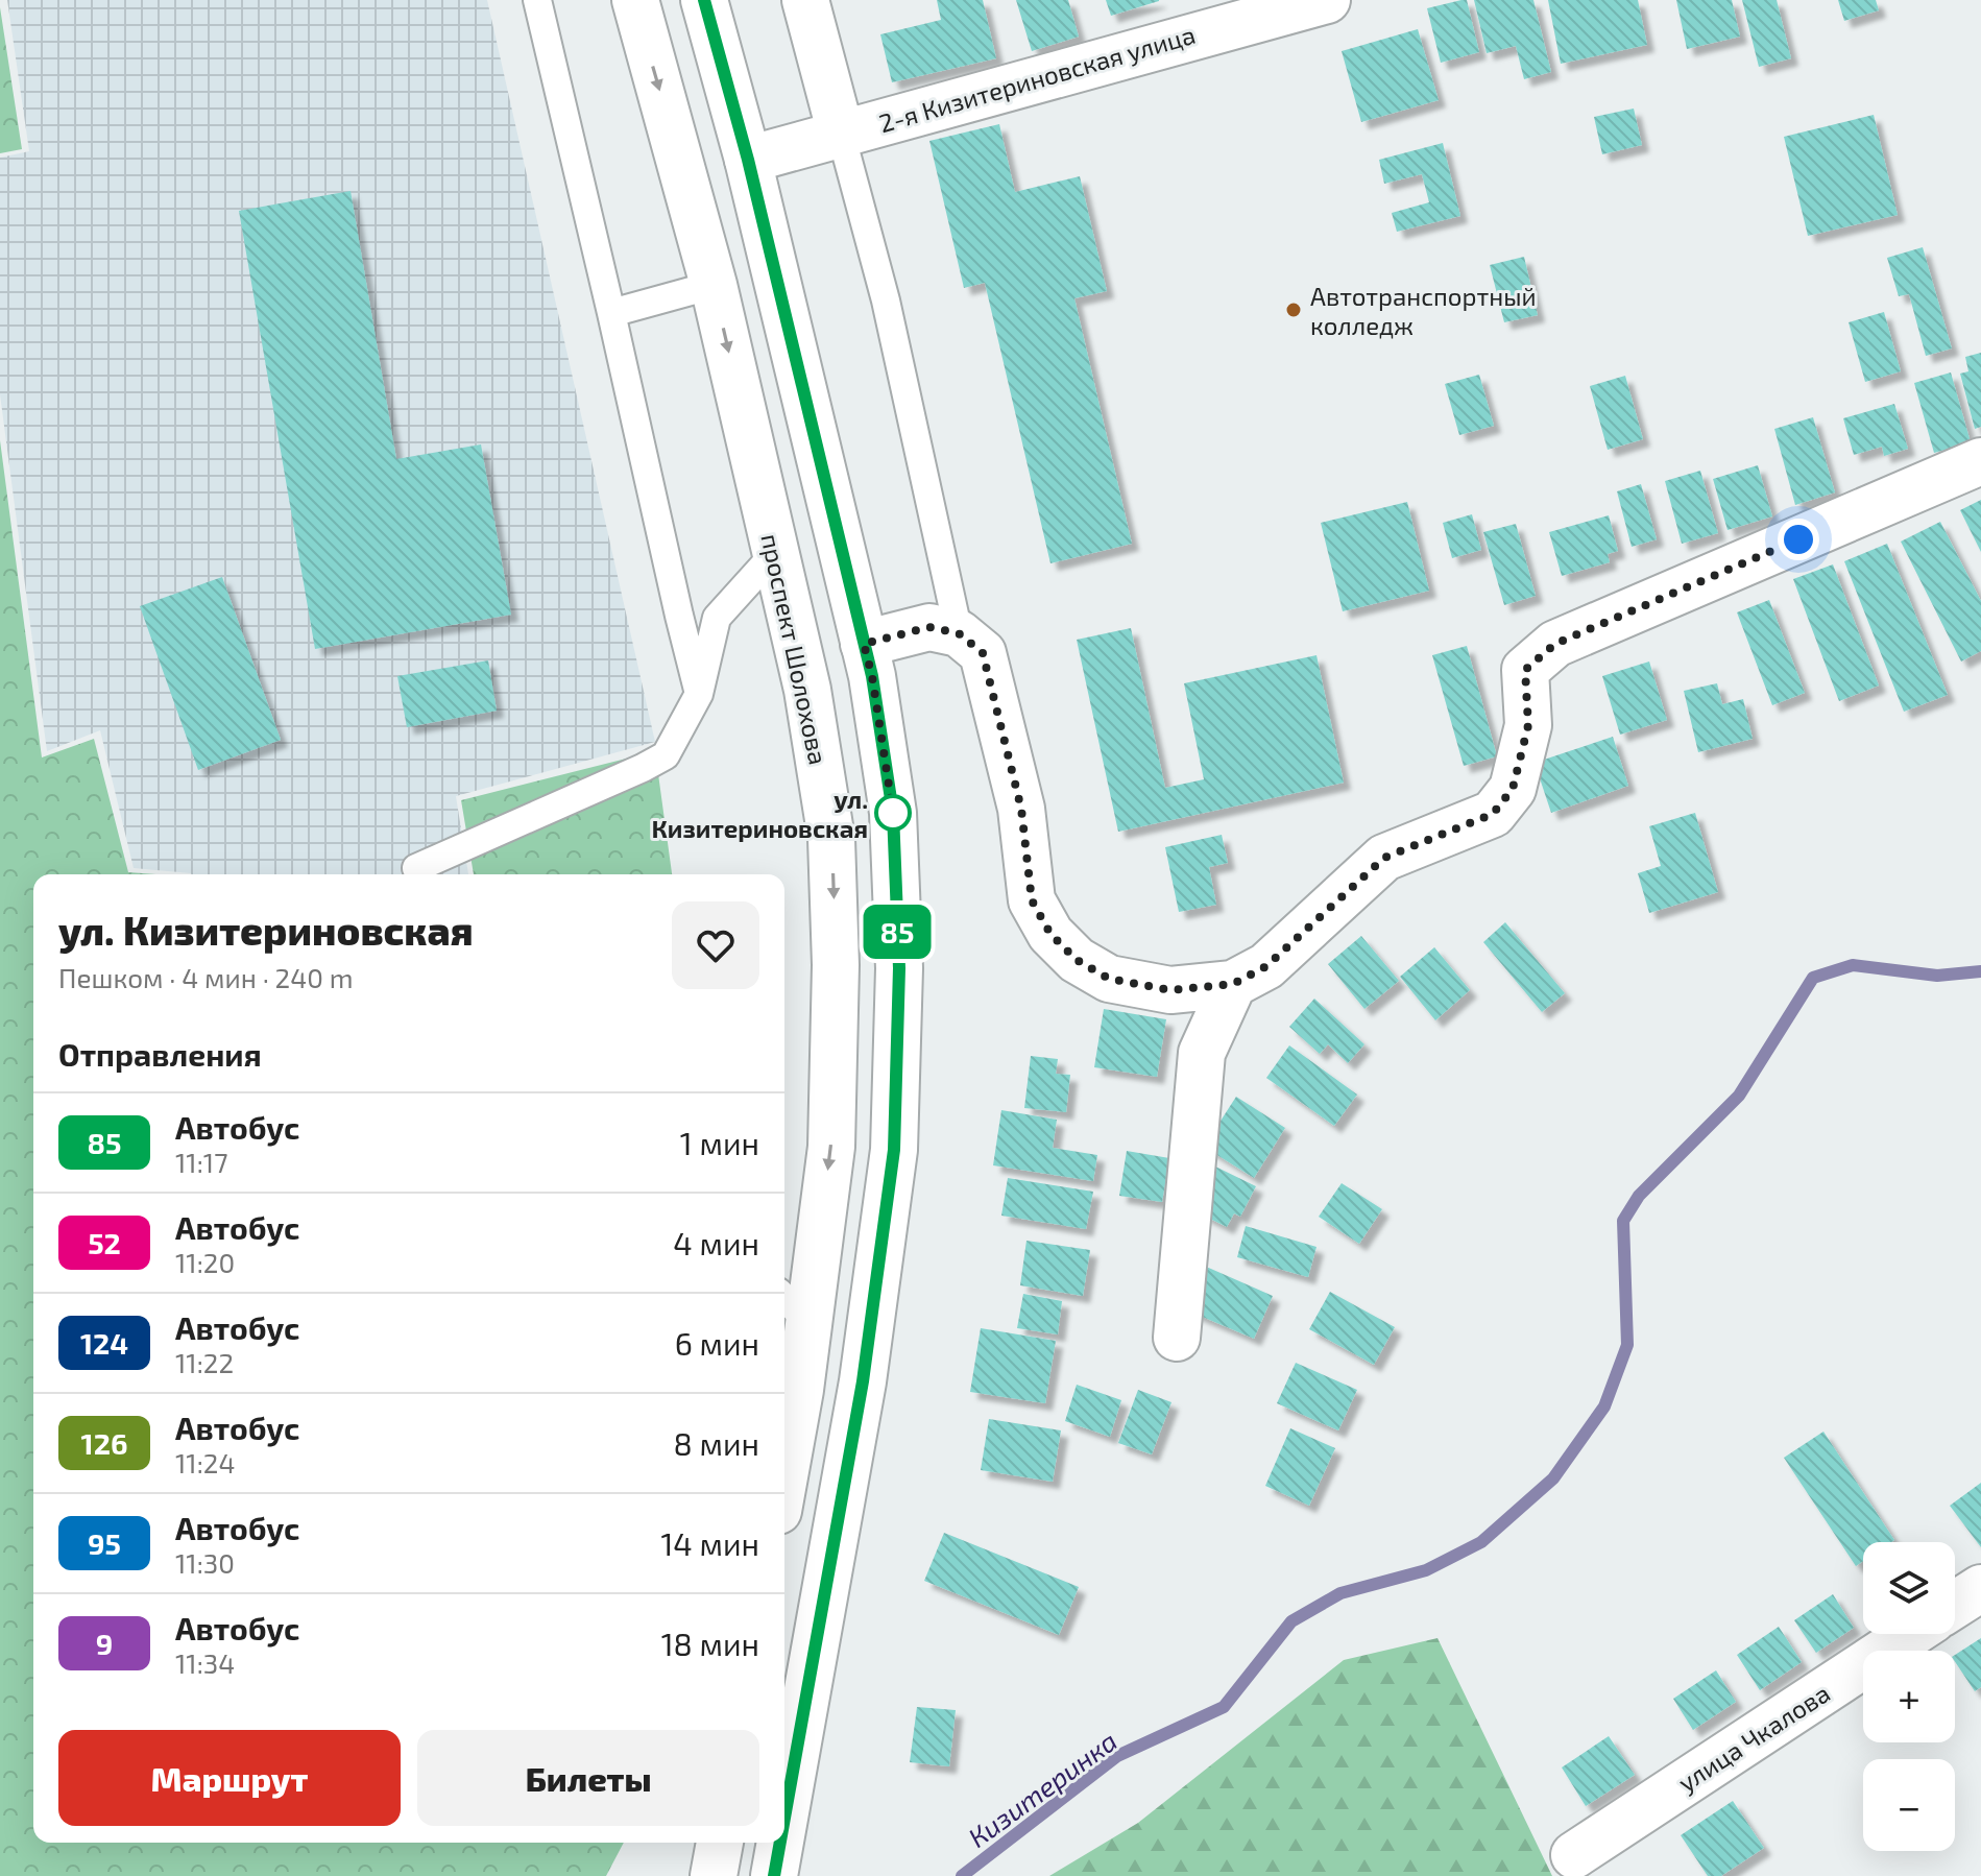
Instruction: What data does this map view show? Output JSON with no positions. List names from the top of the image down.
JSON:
{
  "streets": {
    "main road": ["2-я Кизитериновская улица", "проспект Шолохова", "улица Чкалова"]
  },
  "water": ["Кизитеринка"],
  "places": ["Автотранспортный колледж", "ул. Кизитериновская"],
  "lines": ["bus line 85"],
  "page": {
    "on_map": "85",
    "heading": [
      ["ул. Кизитериновская", "Пешком · 4 мин · 240 m"],
      "Отправления"
    ],
    "list": [
      {
        "mark": "85",
        "name": "Автобус",
        "note": "11:17",
        "value": "1 мин"
      },
      {
        "mark": "52",
        "name": "Автобус",
        "note": "11:20",
        "value": "4 мин"
      },
      {
        "mark": "124",
        "name": "Автобус",
        "note": "11:22",
        "value": "6 мин"
      },
      {
        "mark": "126",
        "name": "Автобус",
        "note": "11:24",
        "value": "8 мин"
      },
      {
        "mark": "95",
        "name": "Автобус",
        "note": "11:30",
        "value": "14 мин"
      },
      {
        "mark": "9",
        "name": "Автобус",
        "note": "11:34",
        "value": "18 мин"
      }
    ],
    "map_buttons": ["+", "−"],
    "buttons": ["Маршрут", "Билеты"]
  }
}
